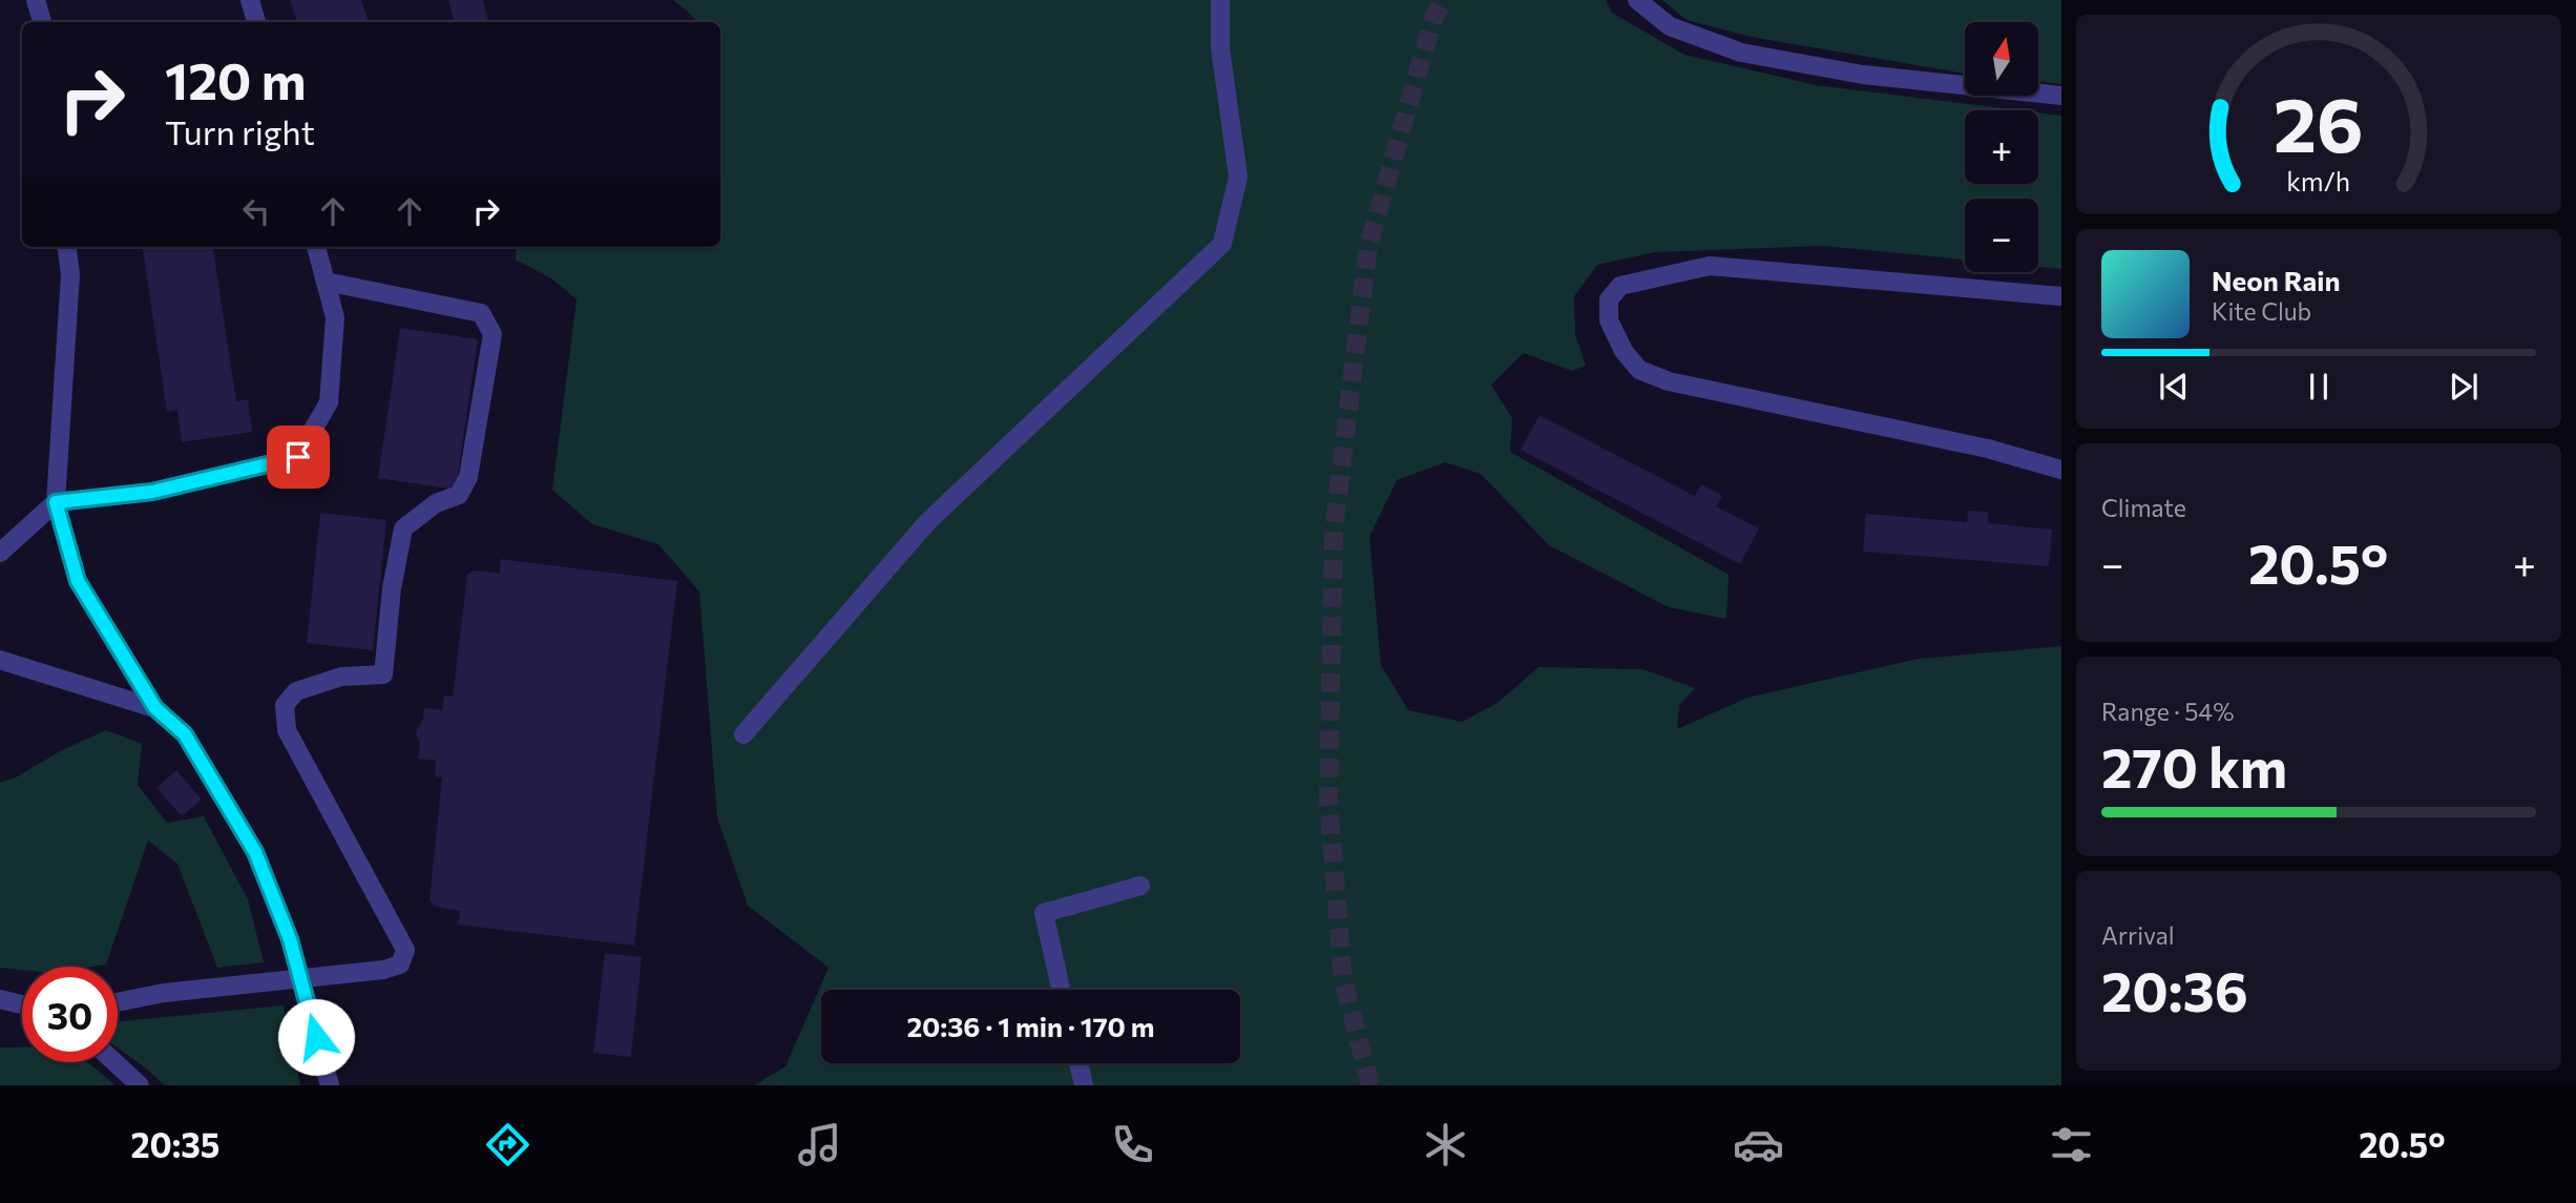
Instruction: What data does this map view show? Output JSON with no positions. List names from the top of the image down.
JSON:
{
  "north": "top",
  "page": {
    "map_buttons": ["+", "−"],
    "turn": ["120 m", "Turn right"],
    "song": ["Neon Rain", "Kite Club"],
    "tile": [
      "Climate",
      ["Range · 54%", "270 km"],
      ["Arrival", "20:36"]
    ],
    "heat": ["−", "20.5°", "+"],
    "limit": "30",
    "trip": "20:36 · 1 min · 170 m",
    "tabs": ["20:35", "20.5°"],
    "gauge": ["26", "km/h"]
  }
}
